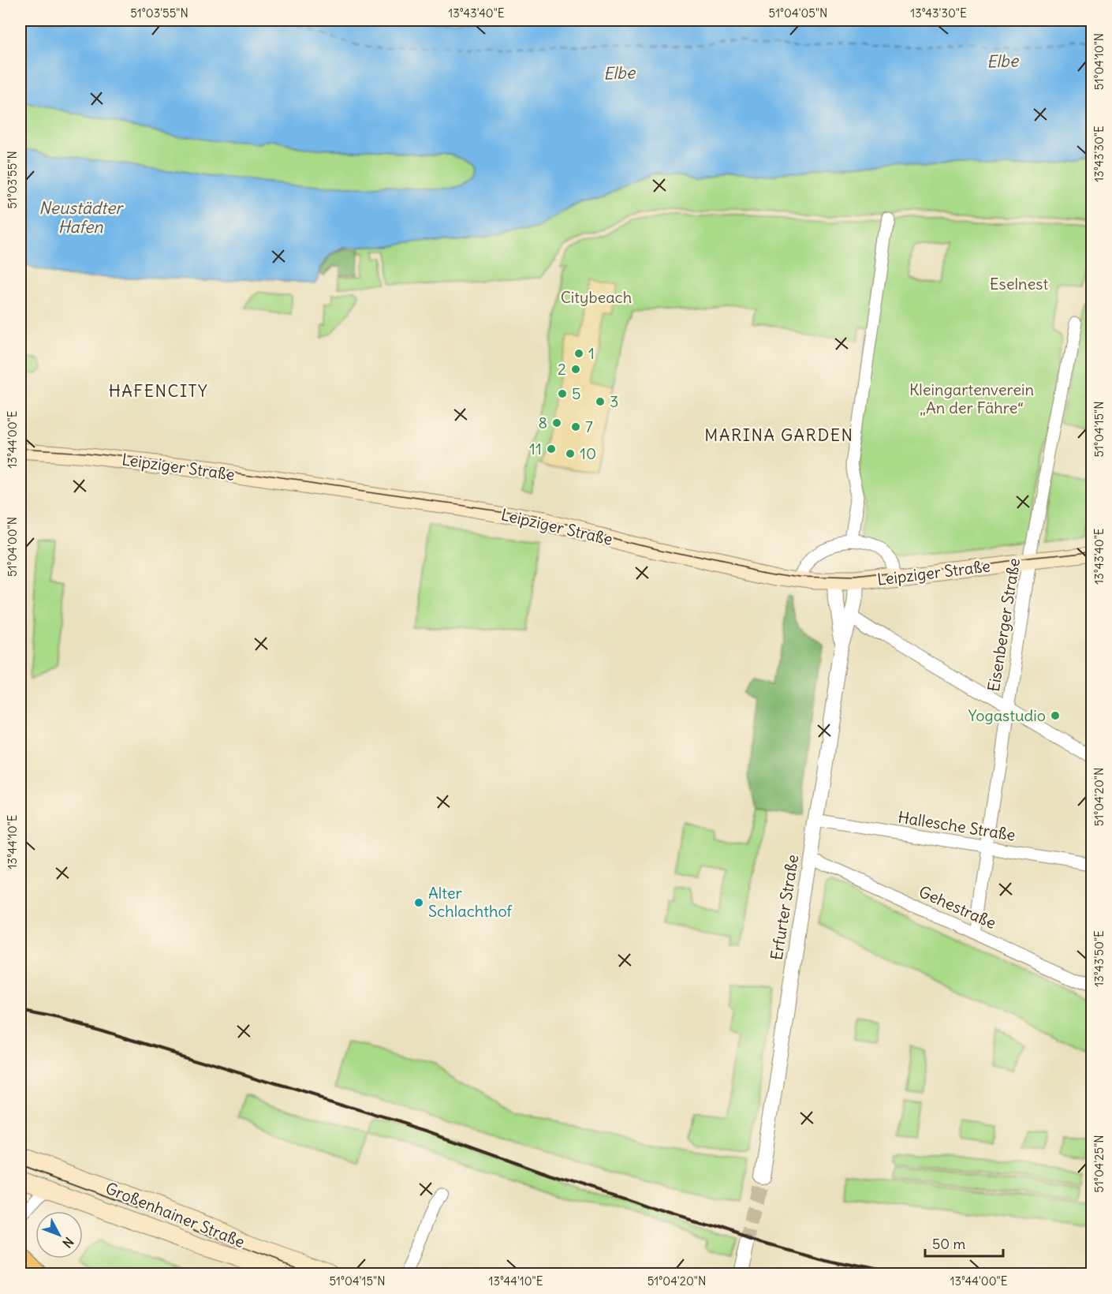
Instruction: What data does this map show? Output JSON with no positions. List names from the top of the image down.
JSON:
{
  "streets": {
    "main road": ["Leipziger Straße", "Großenhainer Straße"],
    "street": [
      "Eisenberger Straße",
      "Hallesche Straße",
      "Erfurter Straße",
      "Gehestraße"
    ]
  },
  "crossings": [
    ["Leipziger Straße", "Eisenberger Straße"],
    ["Leipziger Straße", "Erfurter Straße"],
    ["Eisenberger Straße", "Hallesche Straße"],
    ["Eisenberger Straße", "Gehestraße"],
    ["Hallesche Straße", "Erfurter Straße"],
    ["Erfurter Straße", "Gehestraße"]
  ],
  "districts": ["HAFENCITY", "MARINA GARDEN"],
  "water": ["Elbe", "Neustädter Hafen"],
  "parks": ["Eselnest", "Citybeach", "Kleingartenverein „An der Fähre“"],
  "places": [
    "1",
    "2",
    "5",
    "3",
    "8",
    "7",
    "11",
    "10",
    "Yogastudio",
    "Alter Schlachthof"
  ],
  "scale_bar": "50 m",
  "north": "bottom right",
  "coordinates": [
    "51°03'55\"N",
    "13°43'40\"E",
    "51°04'05\"N",
    "13°43'30\"E",
    "51°04'10\"N",
    "51°04'15\"N",
    "13°44'00\"E",
    "51°04'00\"N",
    "51°04'20\"N",
    "13°44'10\"E",
    "13°43'50\"E",
    "51°04'25\"N"
  ]
}
